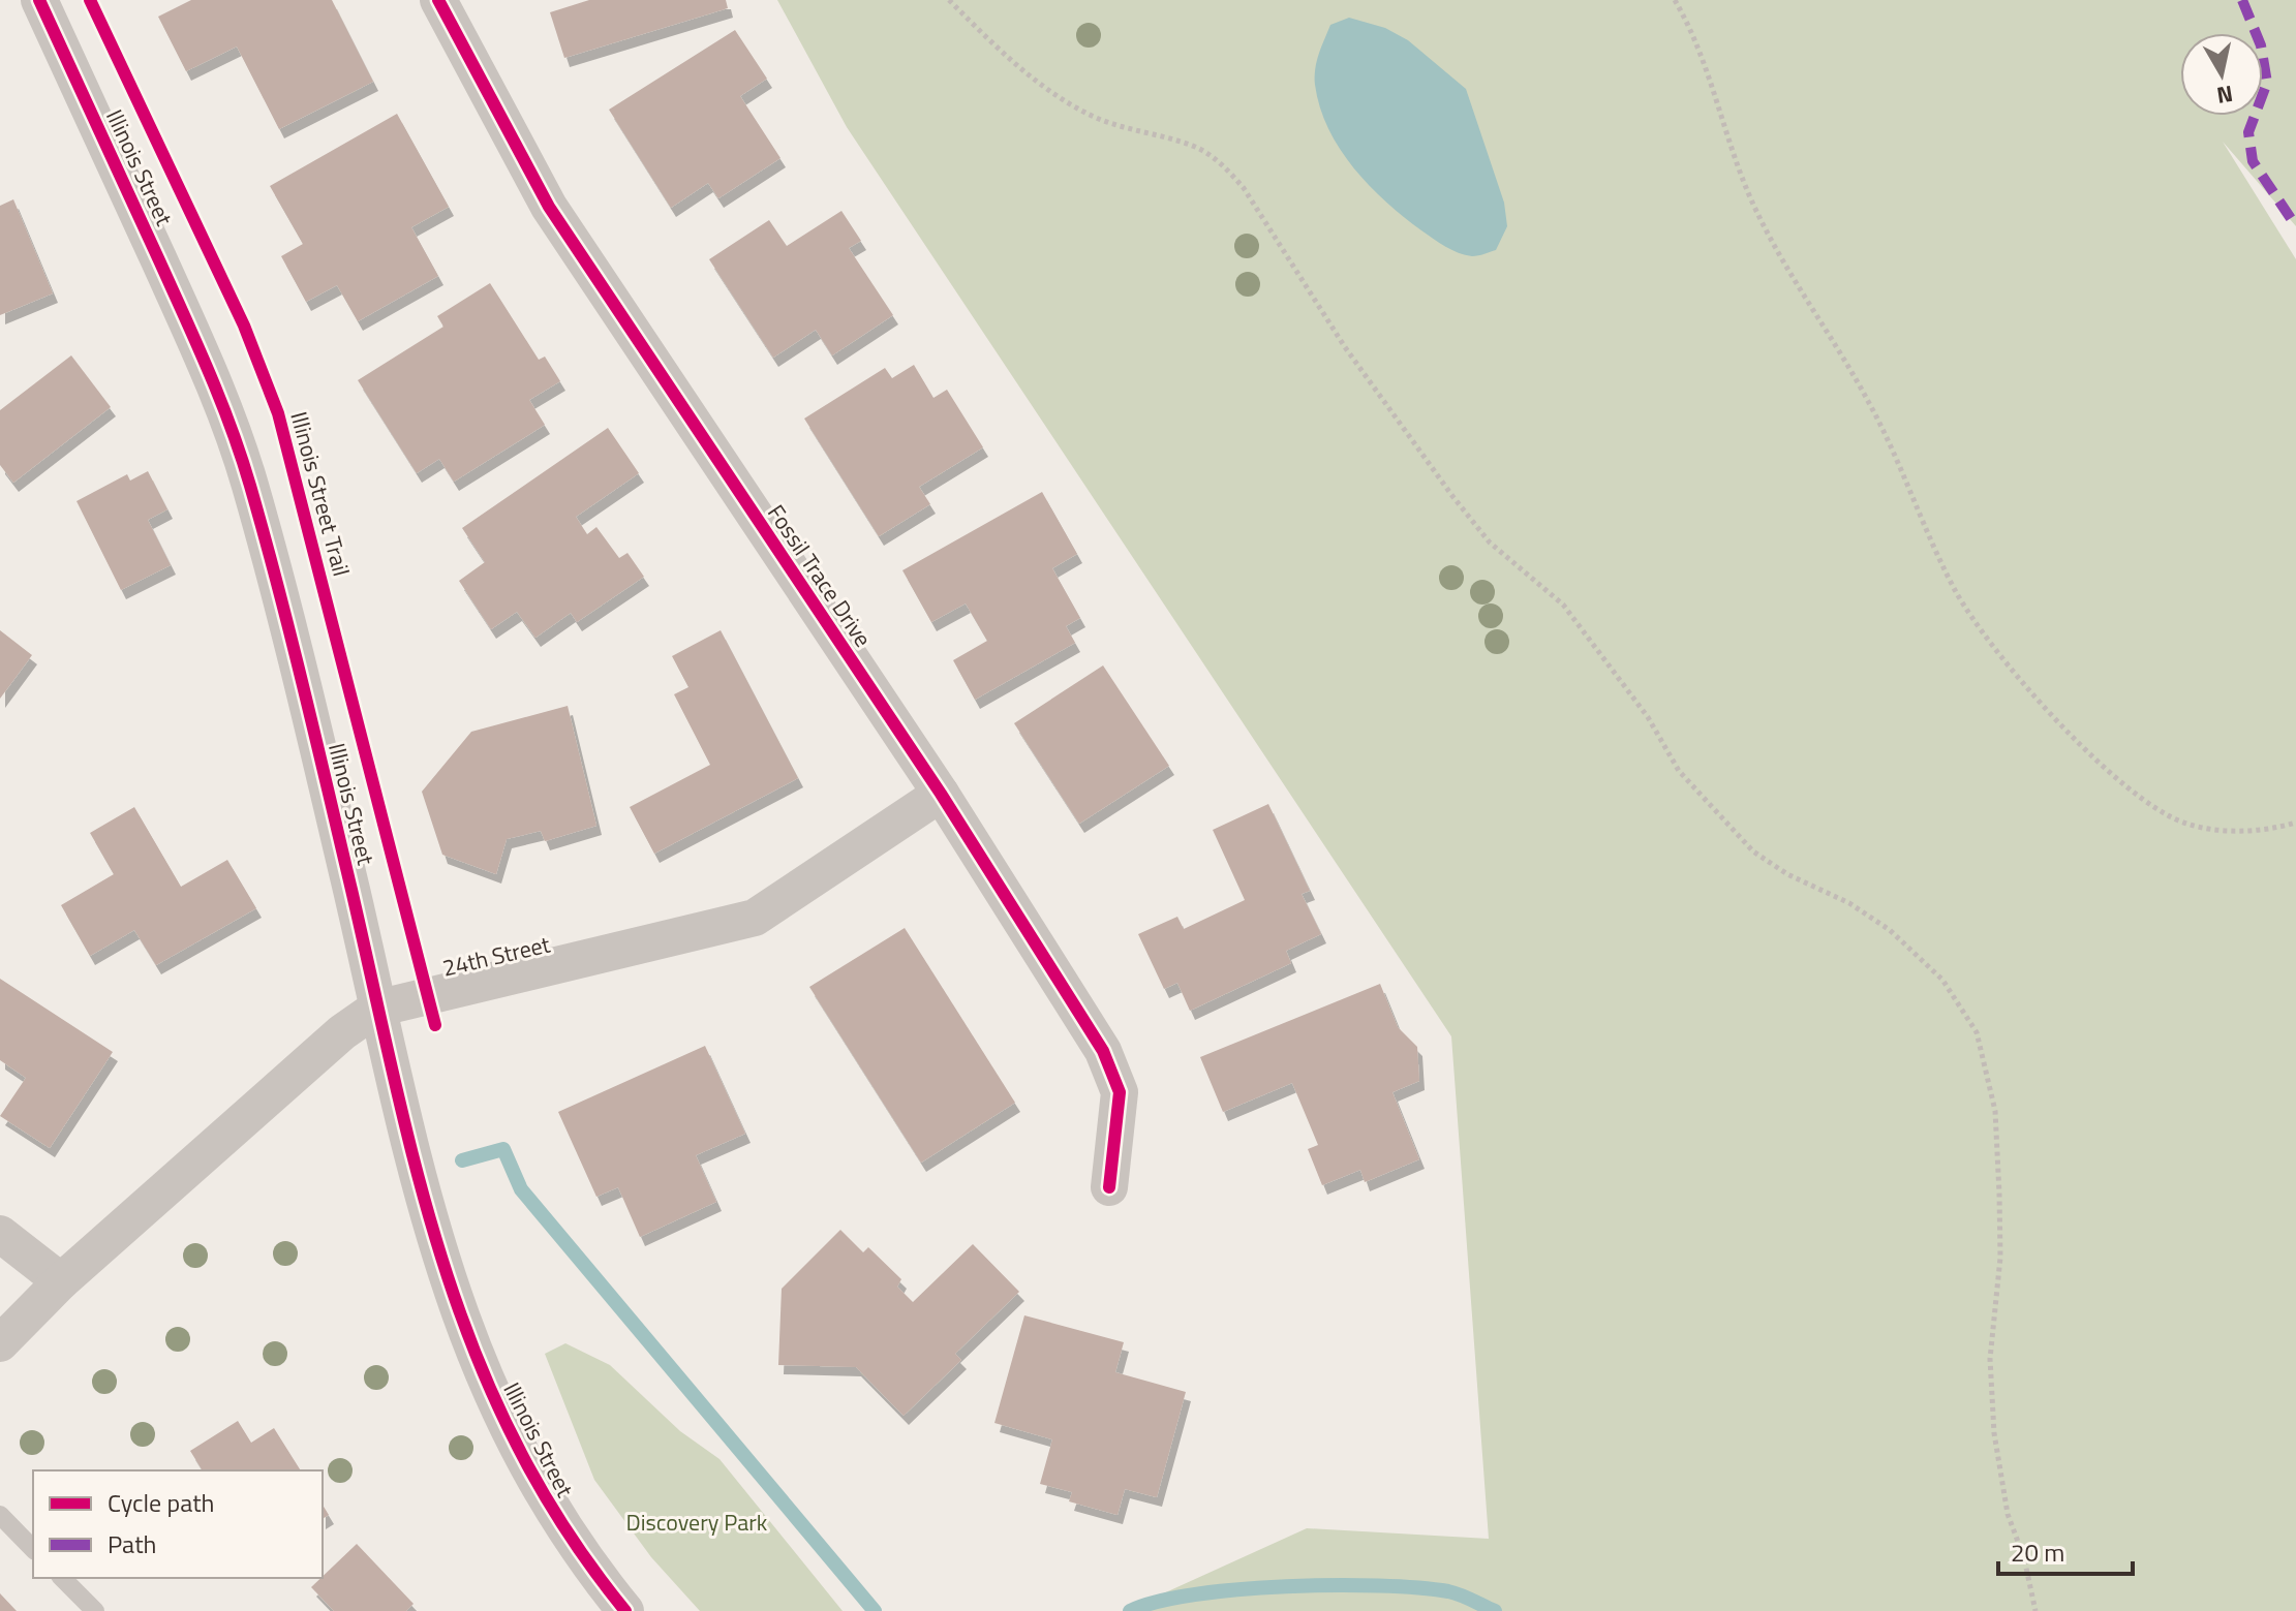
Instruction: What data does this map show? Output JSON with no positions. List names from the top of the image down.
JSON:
{
  "streets": {
    "street": ["Illinois Street", "Fossil Trace Drive", "24th Street"],
    "cycle path": ["Illinois Street Trail"]
  },
  "crossings": [
    ["Illinois Street", "24th Street"],
    ["Fossil Trace Drive", "24th Street"]
  ],
  "parks": ["Discovery Park"],
  "legend": ["Cycle path", "Path"],
  "scale_bar": "20 m",
  "north": "bottom"
}
